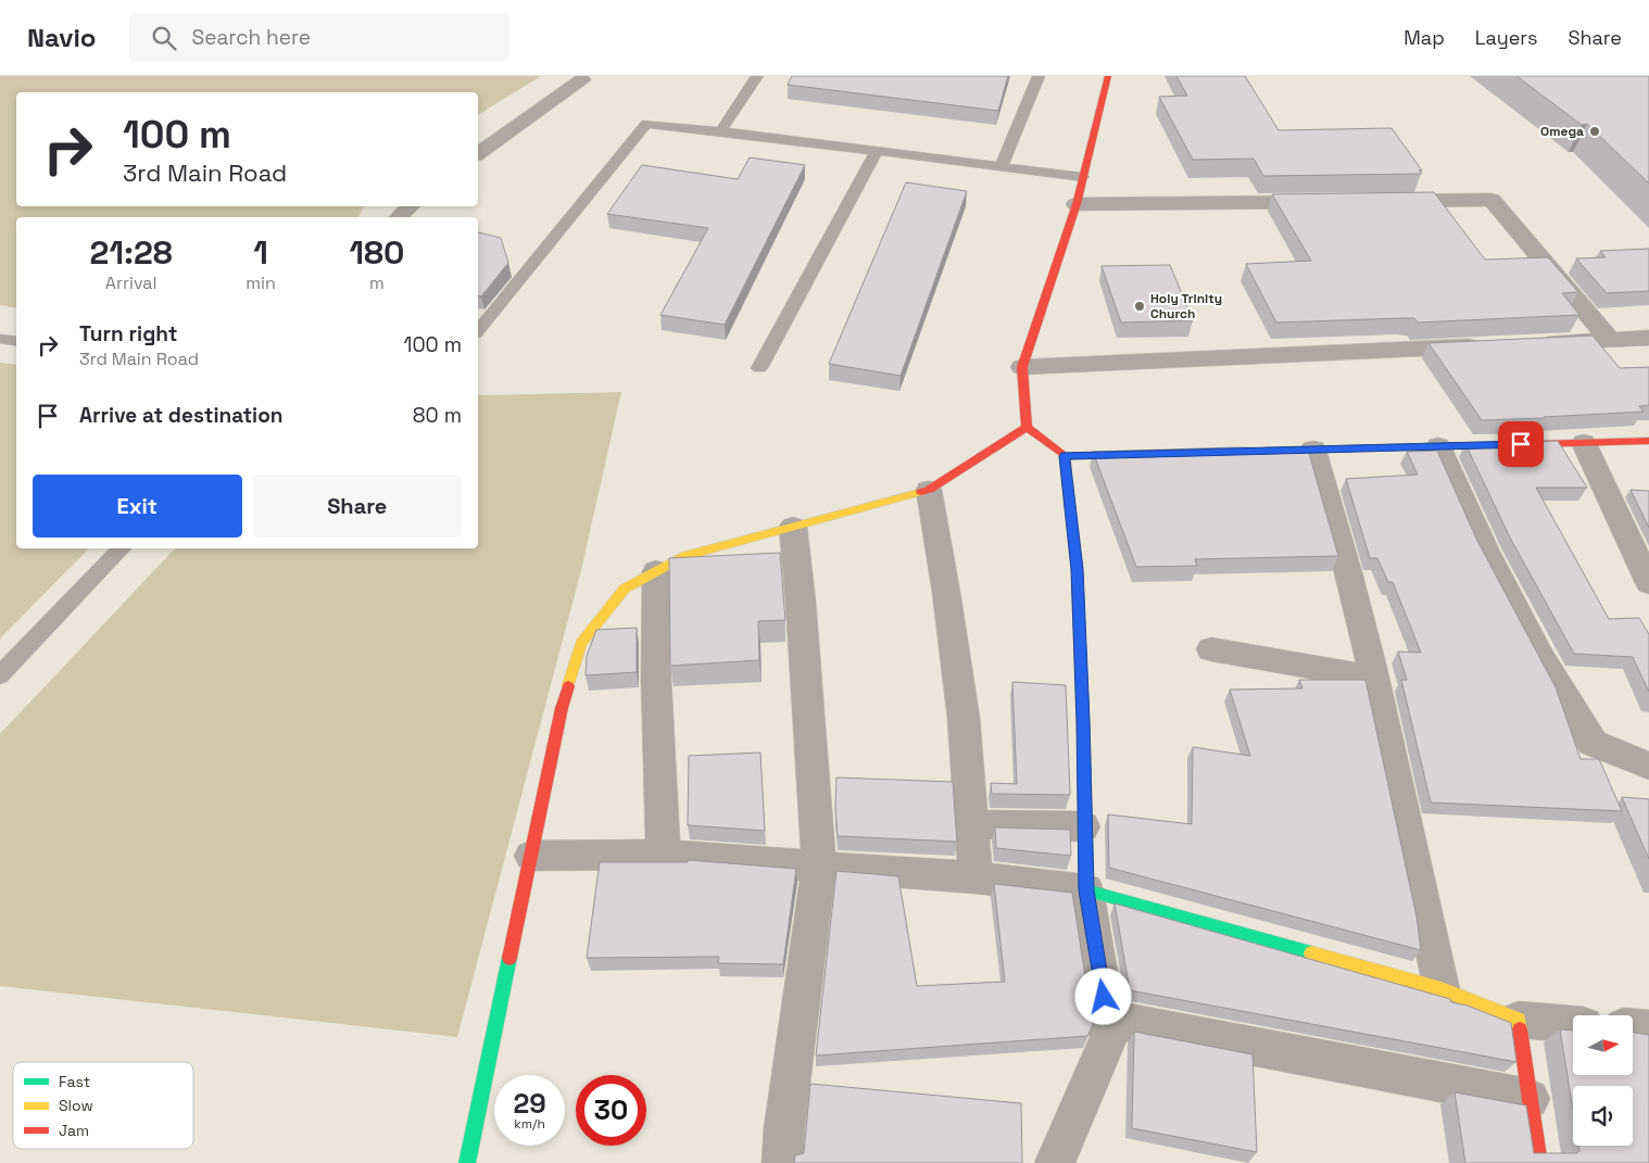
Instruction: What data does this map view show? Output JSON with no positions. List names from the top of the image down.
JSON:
{
  "places": ["Omega", "Holy Trinity Church"],
  "legend": ["Fast", "Slow", "Jam"],
  "north": "right",
  "page": {
    "header": "Navio",
    "search": "Search here",
    "nav": ["Map", "Layers", "Share"],
    "turn": ["100 m", "3rd Main Road"],
    "eta": [
      "21:28",
      "Arrival",
      "1",
      "min",
      "180",
      "m"
    ],
    "list": [
      {
        "name": "Turn right",
        "note": "3rd Main Road",
        "value": "100 m"
      },
      {
        "name": "Arrive at destination",
        "value": "80 m"
      }
    ],
    "buttons": ["Exit", "Share"],
    "speed": "29 km/h",
    "limit": "30"
  }
}
